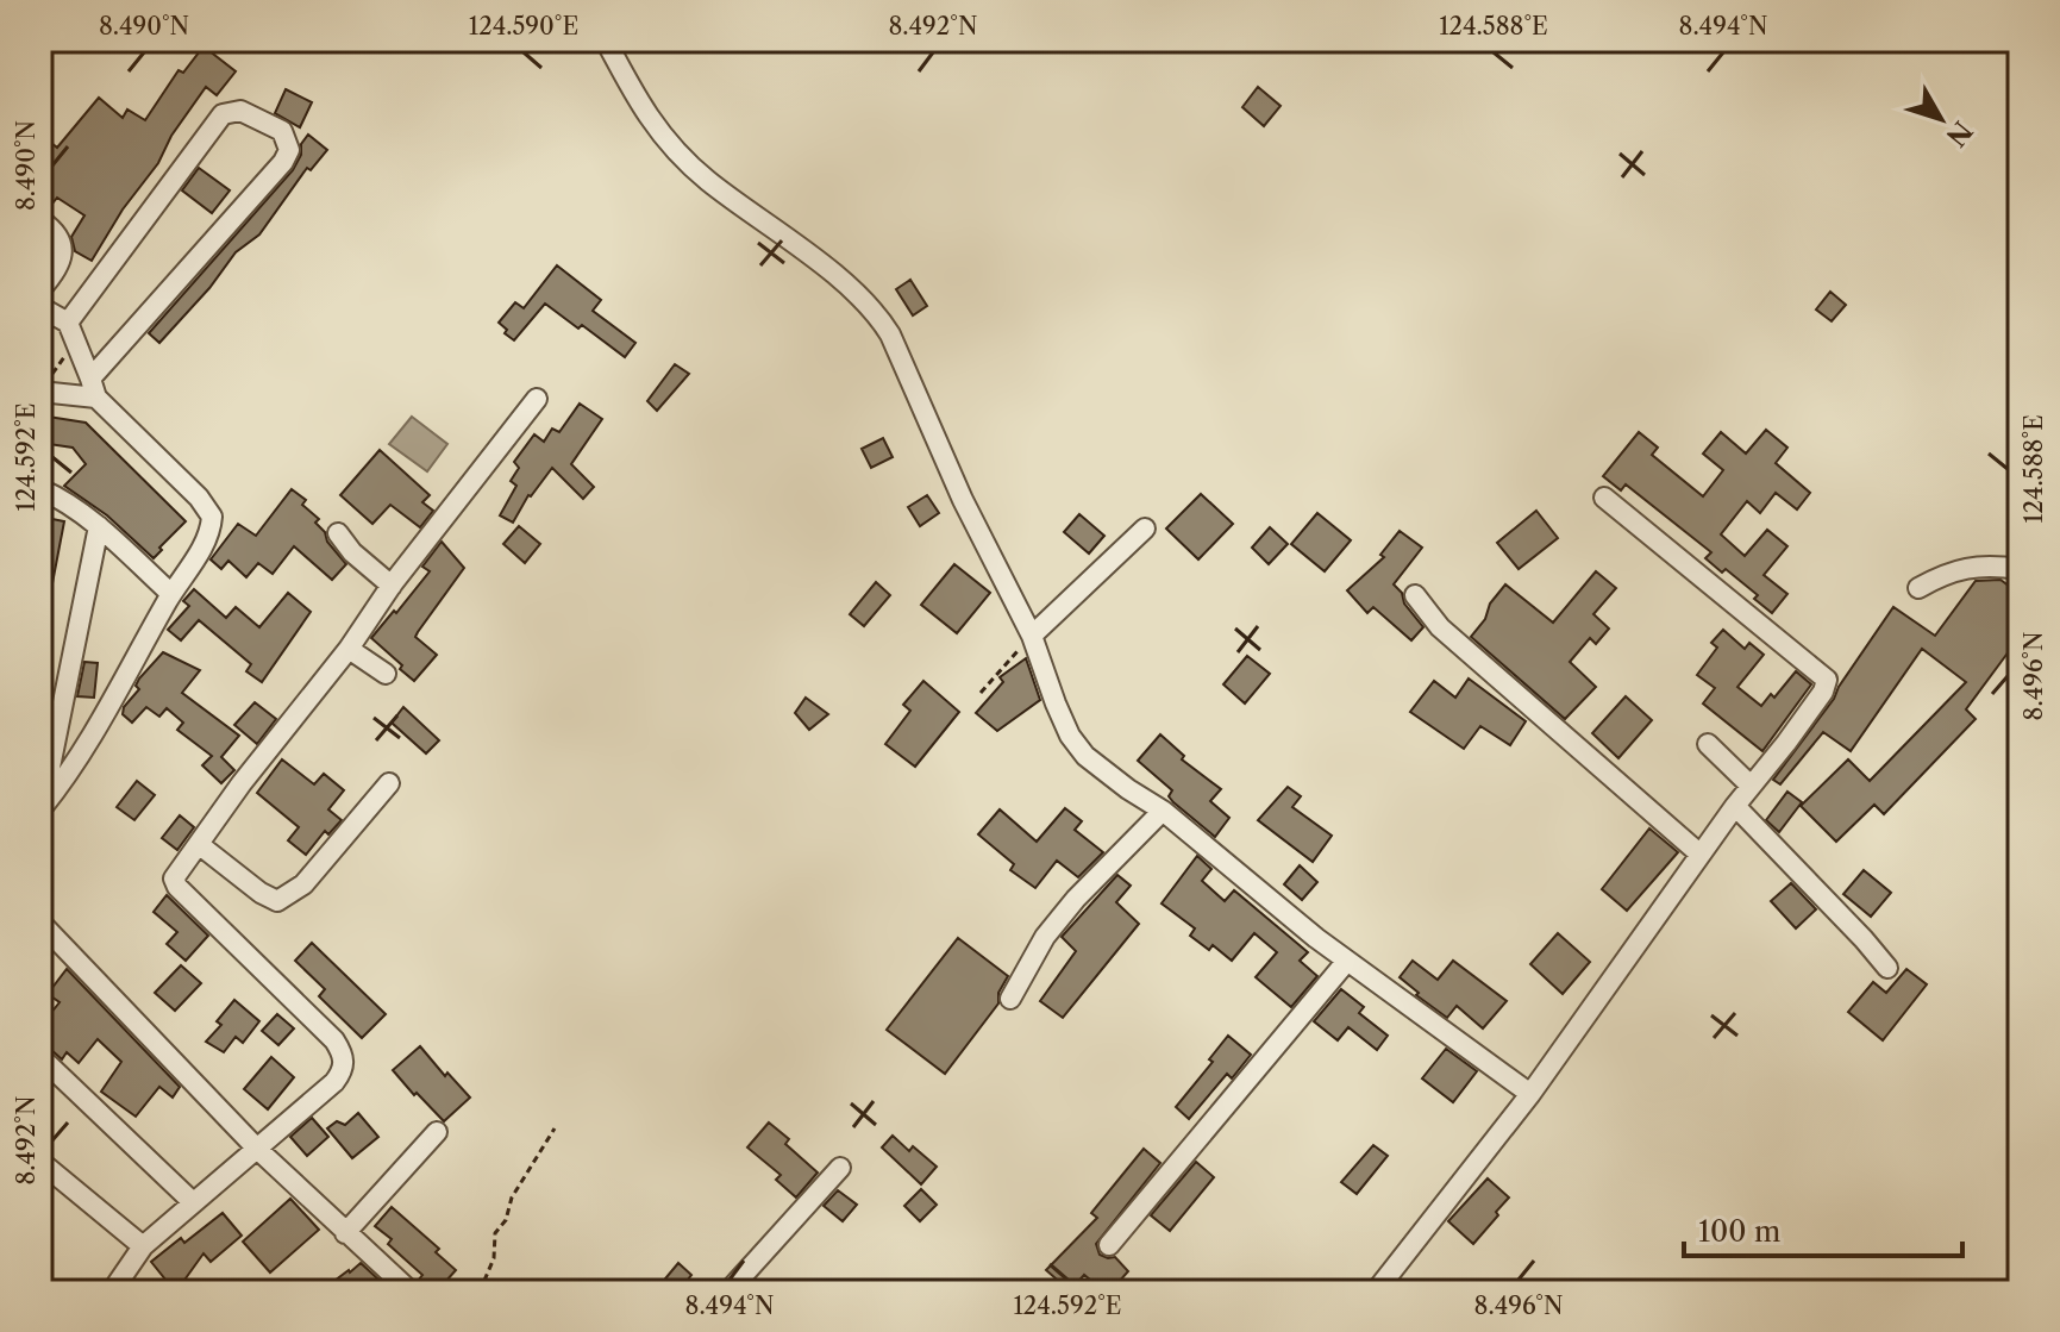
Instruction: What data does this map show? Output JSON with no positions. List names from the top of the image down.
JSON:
{
  "scale_bar": "100 m",
  "north": "bottom right",
  "coordinates": [
    "8.490°N",
    "124.590°E",
    "8.492°N",
    "124.588°E",
    "8.494°N",
    "124.592°E",
    "8.496°N"
  ]
}
